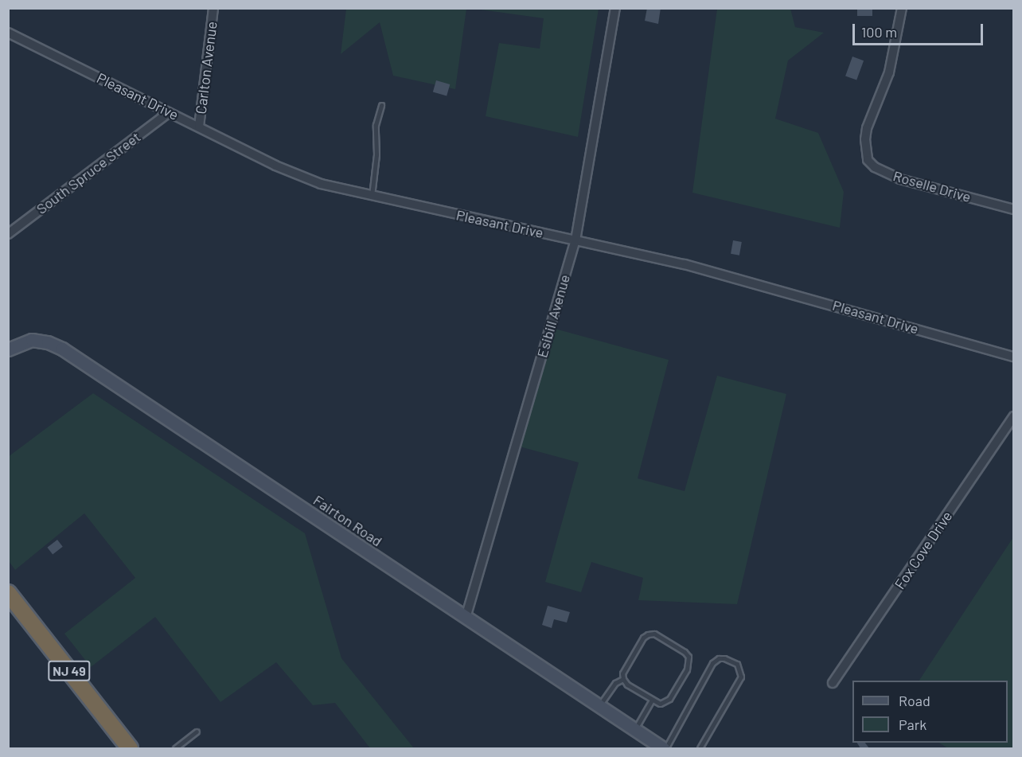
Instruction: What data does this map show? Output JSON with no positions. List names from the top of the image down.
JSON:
{
  "streets": {
    "highway": ["NJ 49"],
    "main road": ["Fairton Road"],
    "street": [
      "Carlton Avenue",
      "Pleasant Drive",
      "South Spruce Street",
      "Roselle Drive",
      "Esibill Avenue",
      "Fox Cove Drive"
    ]
  },
  "crossings": [
    ["Carlton Avenue", "Pleasant Drive"],
    ["Pleasant Drive", "South Spruce Street"],
    ["Pleasant Drive", "Esibill Avenue"],
    ["Esibill Avenue", "Fairton Road"]
  ],
  "legend": ["Road", "Park"],
  "scale_bar": "100 m"
}
